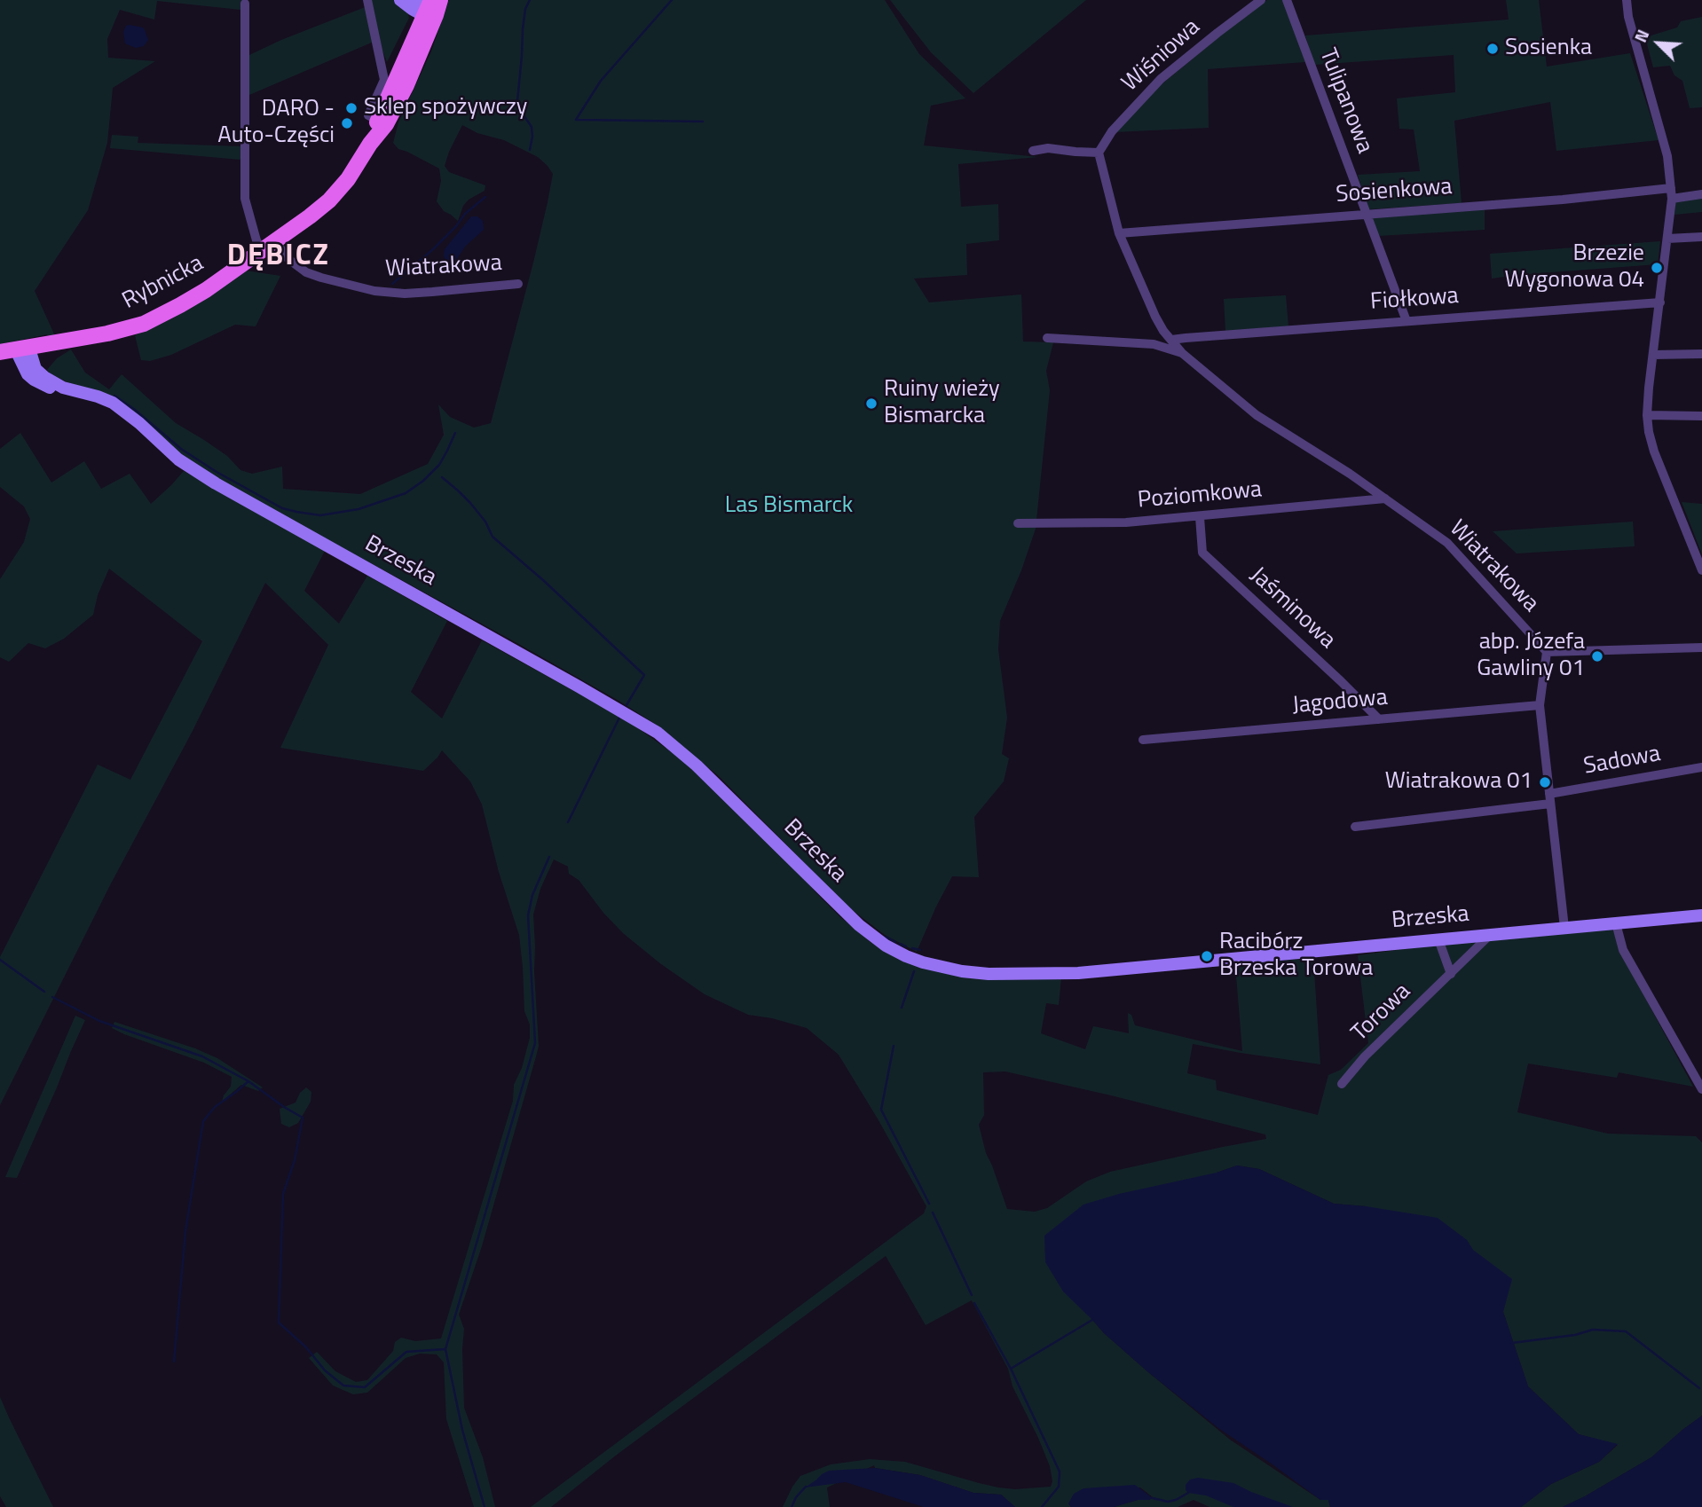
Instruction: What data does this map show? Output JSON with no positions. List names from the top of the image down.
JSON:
{
  "streets": {
    "main road": ["Rybnicka"],
    "street": [
      "Wiśniowa",
      "Tulipanowa",
      "Sosienkowa",
      "Wiatrakowa",
      "Fiołkowa",
      "Poziomkowa",
      "Brzeska",
      "Jaśminowa",
      "Jagodowa",
      "Sadowa",
      "Torowa"
    ]
  },
  "crossings": [
    ["Wiśniowa", "Wiatrakowa"],
    ["Tulipanowa", "Sosienkowa"],
    ["Tulipanowa", "Fiołkowa"],
    ["Sosienkowa", "Wiatrakowa"],
    ["Wiatrakowa", "Rybnicka"],
    ["Wiatrakowa", "Fiołkowa"],
    ["Wiatrakowa", "Poziomkowa"],
    ["Rybnicka", "Brzeska"],
    ["Poziomkowa", "Jaśminowa"],
    ["Brzeska", "Torowa"],
    ["Jaśminowa", "Jagodowa"]
  ],
  "districts": ["DĘBICZ"],
  "parks": ["Las Bismarck"],
  "places": [
    "Sosienka",
    "Sklep spożywczy",
    "DARO - Auto-Części",
    "Brzezie Wygonowa 04",
    "Ruiny wieży Bismarcka",
    "abp. Józefa Gawliny 01",
    "Wiatrakowa 01",
    "Racibórz Brzeska Torowa"
  ],
  "north": "top left"
}
